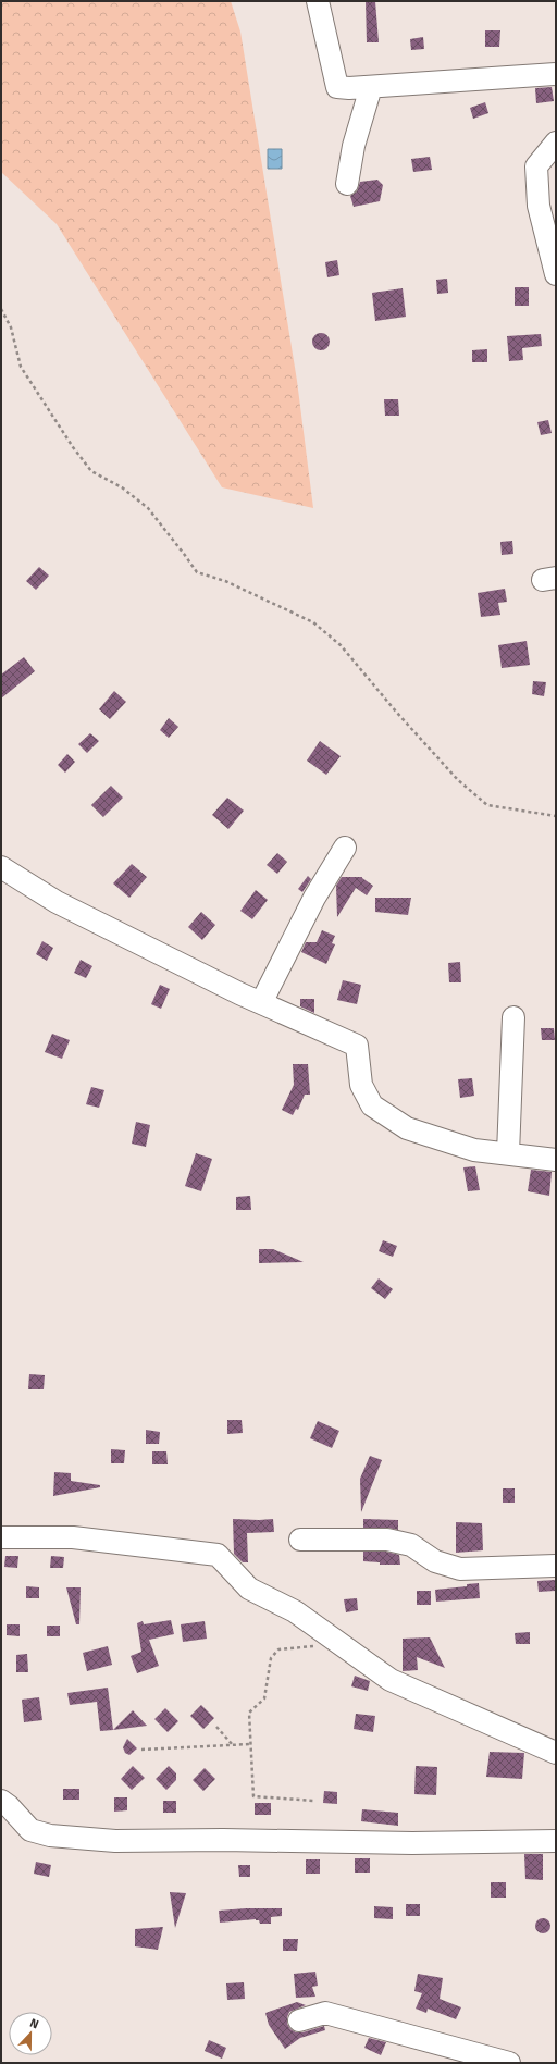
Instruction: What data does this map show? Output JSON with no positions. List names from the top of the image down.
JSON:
{
  "north": "top"
}
